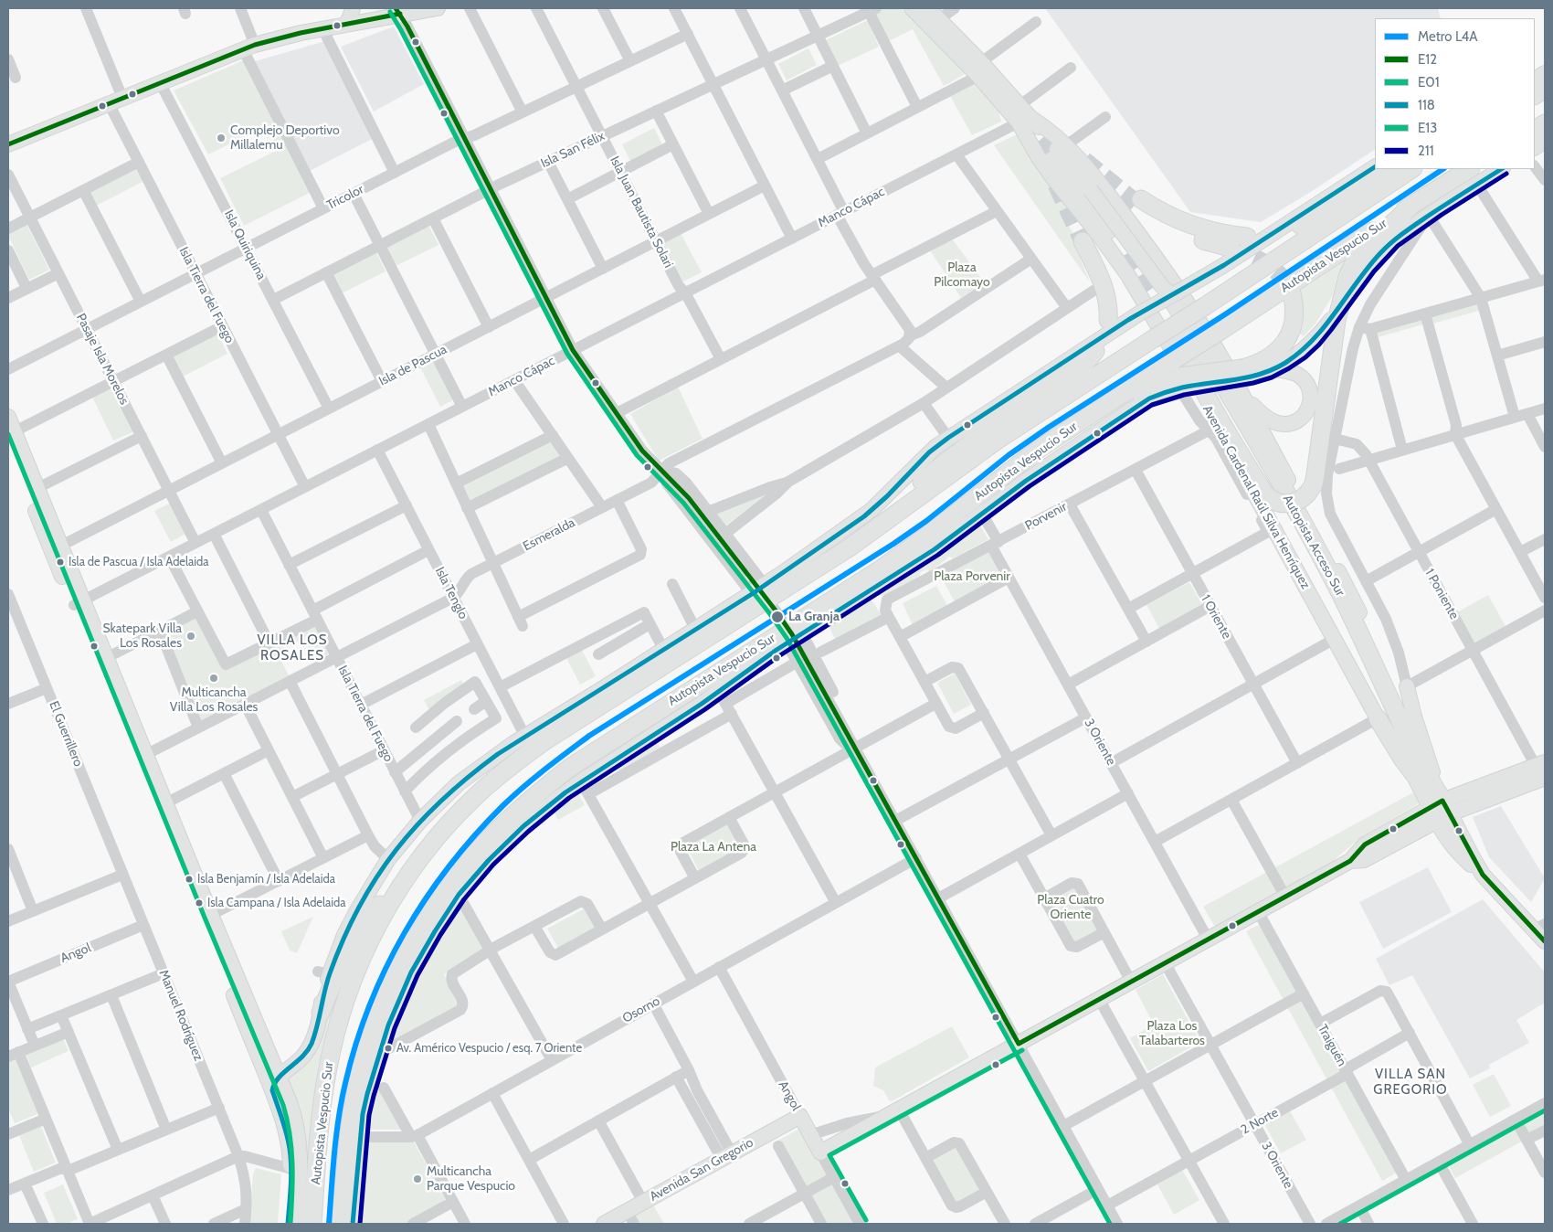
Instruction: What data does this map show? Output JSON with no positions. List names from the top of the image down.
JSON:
{
  "streets": {
    "highway": ["Autopista Vespucio Sur", "Autopista Acceso Sur"],
    "main road": ["Avenida Cardenal Raúl Silva Henríquez", "Angol", "Avenida San Gregorio"],
    "street": [
      "Isla San Félix",
      "Tricolor",
      "Manco Cápac",
      "Isla Juan Bautista Solari",
      "Isla Quiriquina",
      "Isla Tierra del Fuego",
      "Pasaje Isla Morelos",
      "Isla de Pascua",
      "Porvenir",
      "Esmeralda",
      "Isla Tenglo",
      "1 Poniente",
      "1 Oriente",
      "El Guerrillero",
      "3 Oriente",
      "Osorno",
      "Manuel Rodríguez",
      "Traiguén",
      "2 Norte"
    ]
  },
  "crossings": [
    ["Isla San Félix", "Isla Juan Bautista Solari"],
    ["Isla San Félix", "Isla Quiriquina"],
    ["Tricolor", "Isla Juan Bautista Solari"],
    ["Tricolor", "Isla Quiriquina"],
    ["Tricolor", "Isla Tierra del Fuego"],
    ["Tricolor", "Pasaje Isla Morelos"],
    ["Manco Cápac", "Isla Juan Bautista Solari"],
    ["Manco Cápac", "Isla Tierra del Fuego"],
    ["Manco Cápac", "Pasaje Isla Morelos"],
    ["Manco Cápac", "Avenida Cardenal Raúl Silva Henríquez"],
    ["Manco Cápac", "Isla Tenglo"],
    ["Isla Juan Bautista Solari", "Isla de Pascua"],
    ["Isla Quiriquina", "Isla de Pascua"],
    ["Autopista Vespucio Sur", "Avenida Cardenal Raúl Silva Henríquez"],
    ["Isla Tierra del Fuego", "Isla de Pascua"],
    ["Isla Tierra del Fuego", "Esmeralda"],
    ["Pasaje Isla Morelos", "Isla de Pascua"],
    ["Avenida Cardenal Raúl Silva Henríquez", "Porvenir"],
    ["Avenida Cardenal Raúl Silva Henríquez", "Autopista Acceso Sur"],
    ["Porvenir", "1 Oriente"],
    ["Porvenir", "3 Oriente"],
    ["Esmeralda", "Isla Tenglo"],
    ["El Guerrillero", "Manuel Rodríguez"],
    ["3 Oriente", "2 Norte"],
    ["Angol", "Osorno"],
    ["Angol", "Manuel Rodríguez"],
    ["Angol", "Avenida San Gregorio"],
    ["Traiguén", "2 Norte"]
  ],
  "districts": ["VILLA LOS ROSALES", "VILLA SAN GREGORIO"],
  "parks": [
    "Plaza Pilcomayo",
    "Plaza Porvenir",
    "Plaza La Antena",
    "Plaza Cuatro Oriente",
    "Plaza Los Talabarteros"
  ],
  "places": [
    "Complejo Deportivo Millalemu",
    "Isla de Pascua / Isla Adelaida",
    "La Granja",
    "Skatepark Villa Los Rosales",
    "Multicancha Villa Los Rosales",
    "Isla Benjamín / Isla Adelaida",
    "Isla Campana / Isla Adelaida",
    "Av. Américo Vespucio / esq. 7 Oriente",
    "Multicancha Parque Vespucio"
  ],
  "lines": [
    "transit line E12",
    "transit line E01",
    "transit line 118",
    "metro line L4A",
    "transit line 211",
    "transit line E13"
  ],
  "legend": [
    "Metro L4A",
    "E12",
    "E01",
    "118",
    "E13",
    "211"
  ]
}
